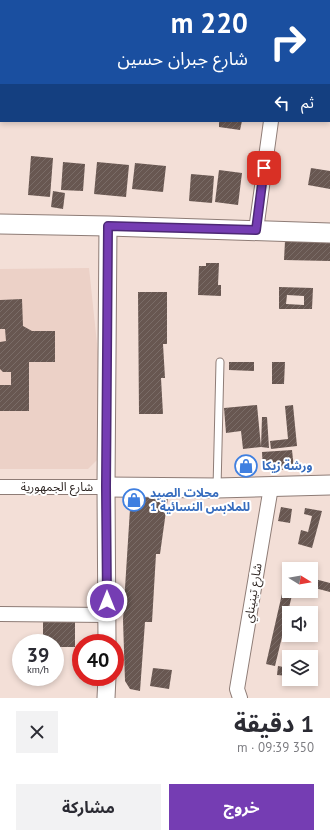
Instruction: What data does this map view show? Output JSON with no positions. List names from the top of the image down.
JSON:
{
  "streets": {
    "main road": ["شارع الجمهورية"],
    "street": ["شارع تينيناي"]
  },
  "crossings": [
    ["شارع الجمهورية", "شارع تينيناي"]
  ],
  "places": {
    "shop": ["ورشة زيكا", "محلات الصيد للملابس النسائية 1"]
  },
  "north": "right",
  "page": {
    "turn": ["220 m", "شارع جبران حسين"],
    "then": "ثم",
    "speed": "39 km/h",
    "limit": "40",
    "heading": ["1 دقيقة", "350 m · 09:39"],
    "buttons": ["خروج", "مشاركة"]
  }
}
